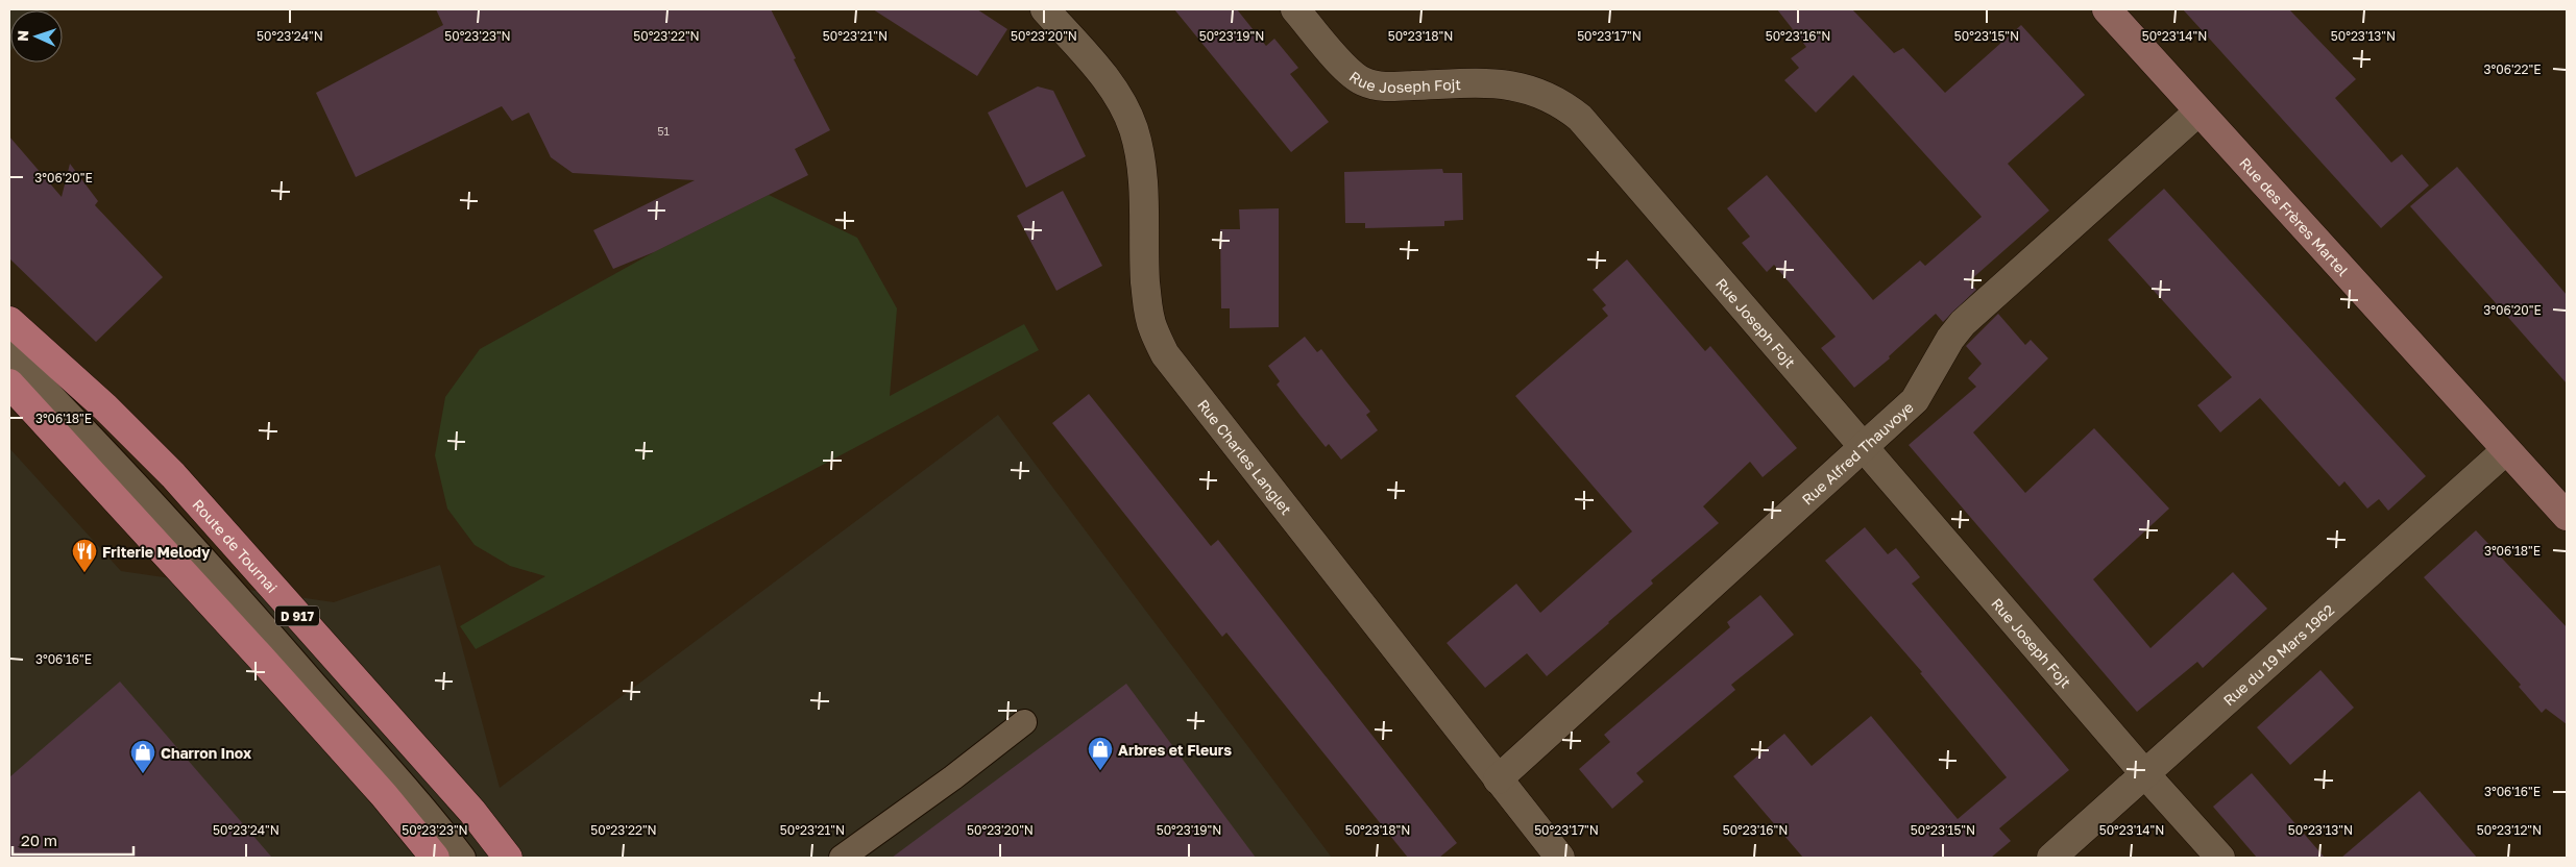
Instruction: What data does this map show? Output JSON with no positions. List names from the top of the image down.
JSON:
{
  "streets": {
    "main road": ["Route de Tournai", "D 917"],
    "street": [
      "Rue Joseph Fojt",
      "Rue des Frères Martel",
      "Rue Alfred Thauvoye",
      "Rue Charles Langlet",
      "Rue du 19 Mars 1962"
    ]
  },
  "crossings": [
    ["Rue Joseph Fojt", "Rue Alfred Thauvoye"],
    ["Rue Joseph Fojt", "Rue du 19 Mars 1962"],
    ["Rue des Frères Martel", "Rue Alfred Thauvoye"],
    ["Rue des Frères Martel", "Rue du 19 Mars 1962"],
    ["Rue Alfred Thauvoye", "Rue Charles Langlet"]
  ],
  "places": {
    "restaurant": ["Friterie Melody"],
    "shop": ["Arbres et Fleurs", "Charron Inox"]
  },
  "house_numbers": ["51"],
  "scale_bar": "20 m",
  "north": "left",
  "coordinates": [
    "50°23'24\"N",
    "50°23'23\"N",
    "50°23'22\"N",
    "50°23'21\"N",
    "50°23'20\"N",
    "50°23'19\"N",
    "50°23'18\"N",
    "50°23'17\"N",
    "50°23'16\"N",
    "50°23'15\"N",
    "50°23'14\"N",
    "50°23'13\"N",
    "3°06'22\"E",
    "3°06'20\"E",
    "3°06'18\"E",
    "3°06'16\"E",
    "50°23'12\"N"
  ]
}
